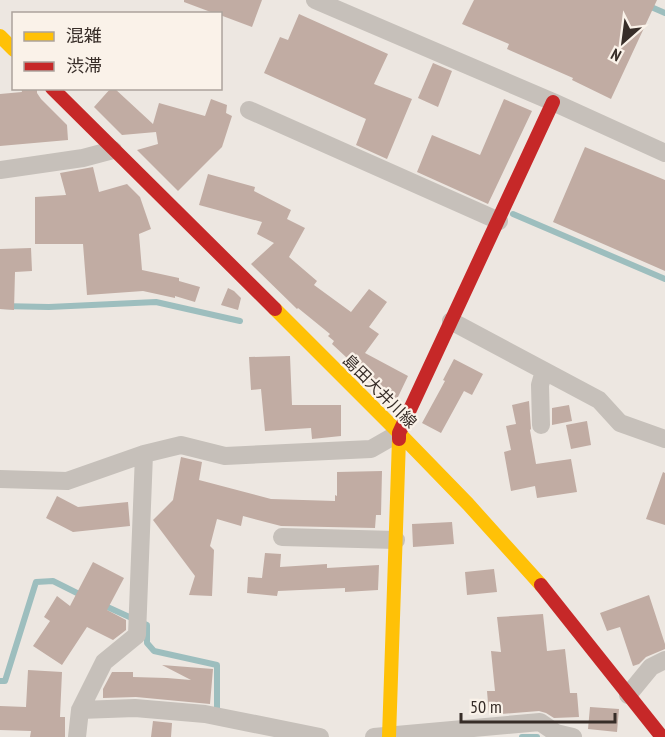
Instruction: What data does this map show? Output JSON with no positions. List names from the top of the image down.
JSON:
{
  "streets": {
    "main road": ["島田大井川線"]
  },
  "legend": ["混雑", "渋滞"],
  "scale_bar": "50 m",
  "north": "bottom left"
}
